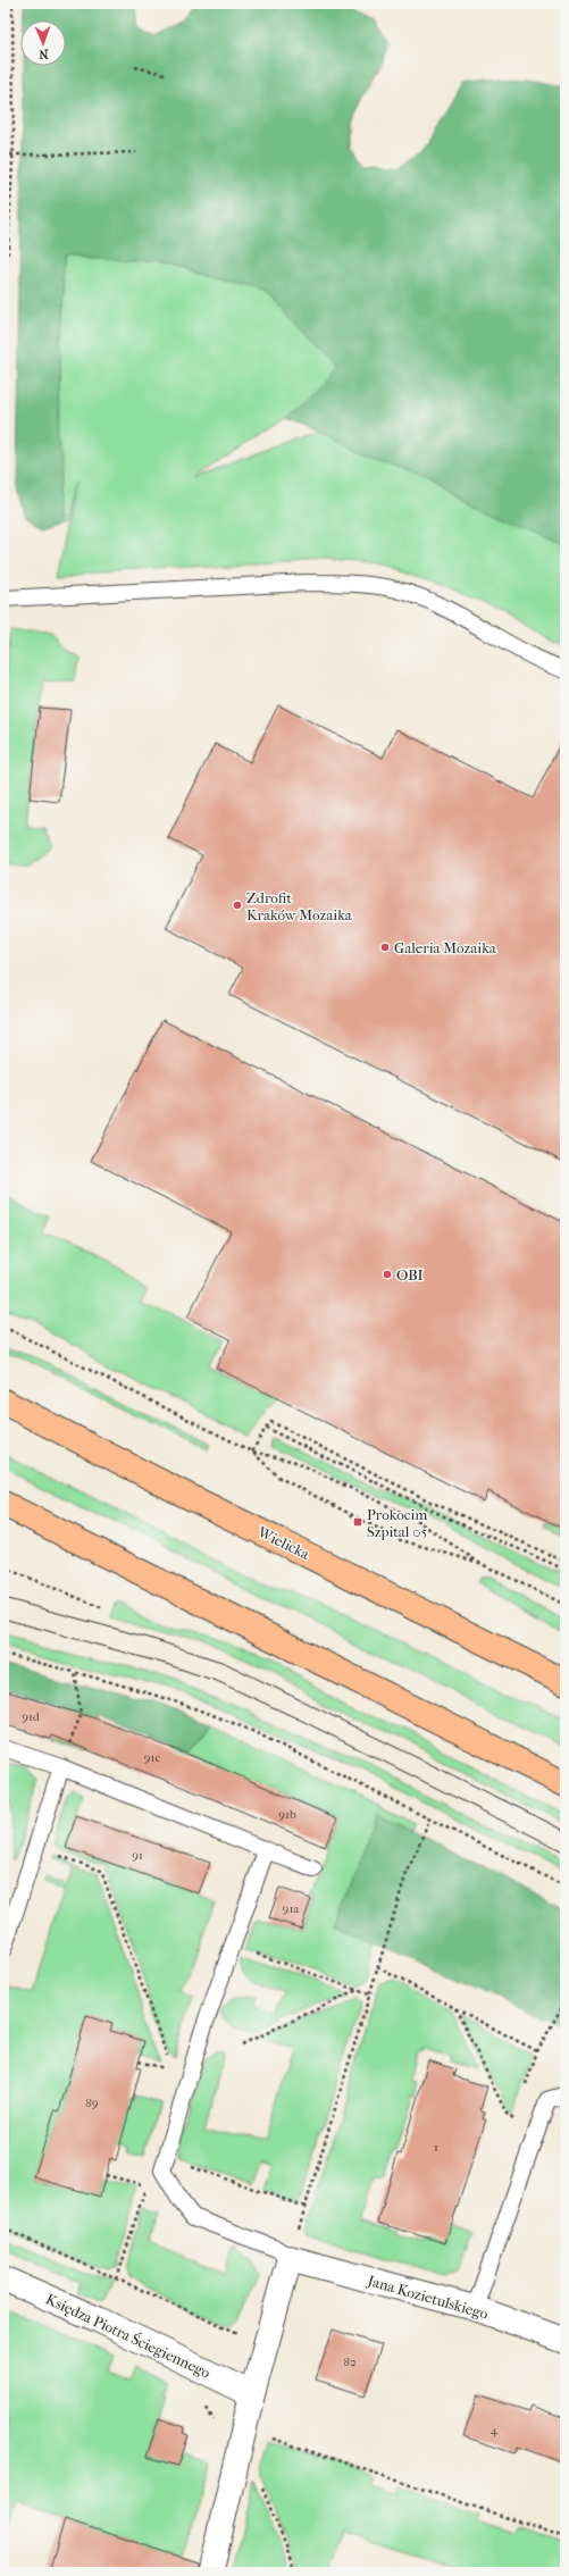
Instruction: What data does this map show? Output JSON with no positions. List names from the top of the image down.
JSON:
{
  "streets": {
    "main road": ["Wielicka"],
    "street": ["Jana Kozietulskiego", "Księdza Piotra Ściegiennego"]
  },
  "places": {
    "other": ["Zdrofit Kraków Mozaika", "Galeria Mozaika", "OBI"],
    "transit": ["Prokocim Szpital 05"]
  },
  "house_numbers": [
    "91d",
    "91c",
    "91b",
    "91",
    "91a",
    "89",
    "1",
    "82",
    "4"
  ],
  "north": "bottom"
}
